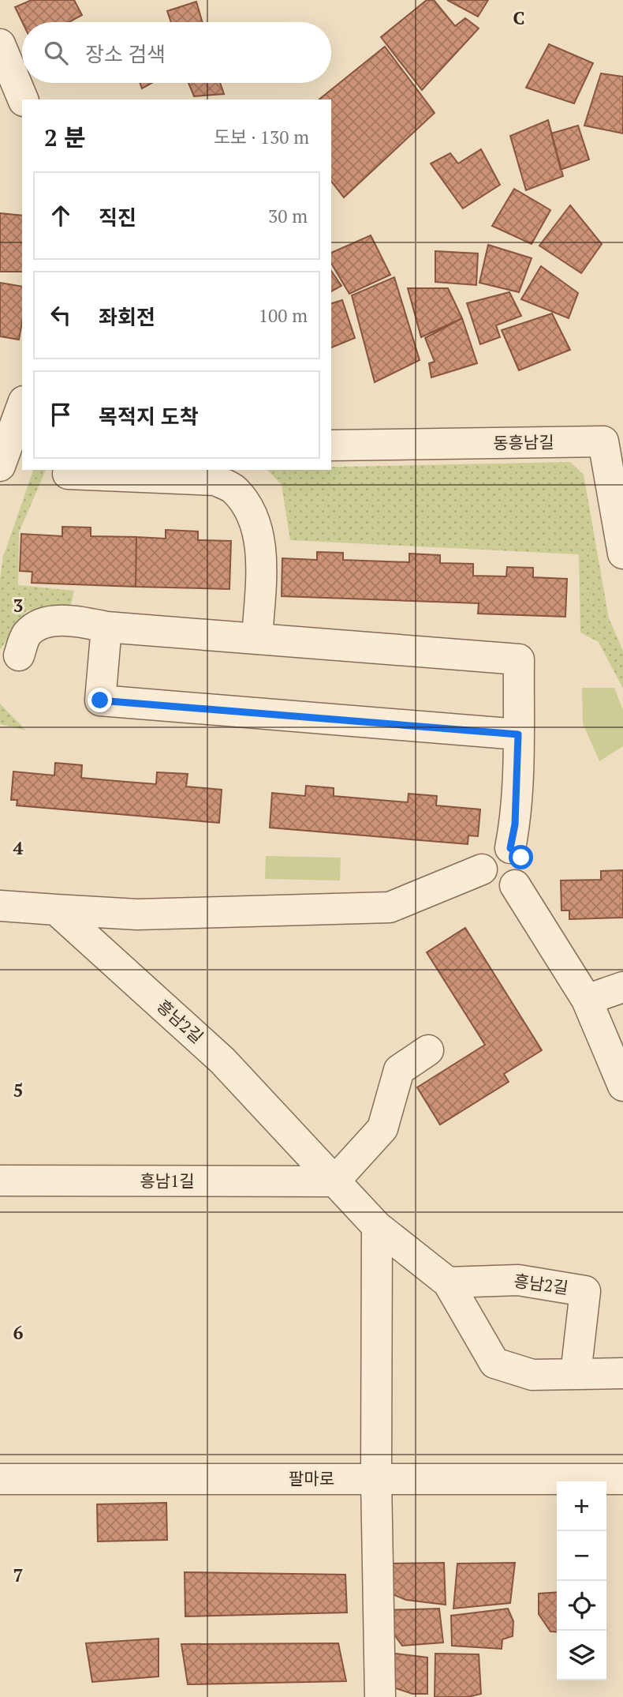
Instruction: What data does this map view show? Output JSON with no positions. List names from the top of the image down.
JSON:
{
  "streets": {
    "street": [
      "동흥남길",
      "흥남2길",
      "흥남1길",
      "팔마로"
    ]
  },
  "crossings": [
    ["흥남2길", "흥남1길"]
  ],
  "page": {
    "search": "장소 검색",
    "heading": ["2 분", "도보 · 130 m"],
    "list": [
      ["직진", "30 m"],
      ["좌회전", "100 m"],
      "목적지 도착"
    ],
    "map_buttons": ["+", "−"]
  },
  "grid": {
    "columns": ["C"],
    "rows": [
      "3",
      "4",
      "5",
      "6",
      "7"
    ]
  }
}
